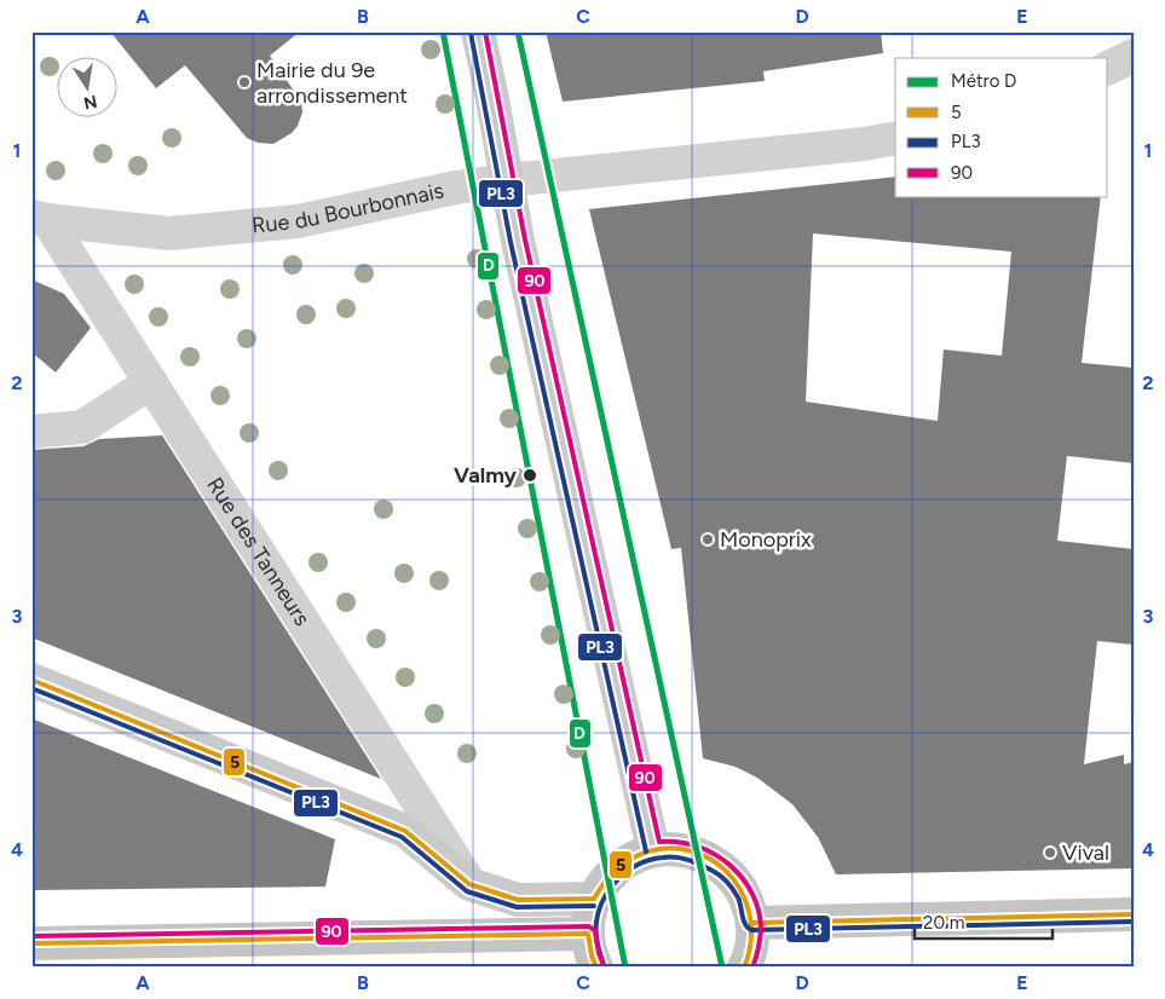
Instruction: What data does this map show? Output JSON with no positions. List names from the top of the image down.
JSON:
{
  "streets": {
    "street": ["Rue du Bourbonnais", "Rue des Tanneurs"]
  },
  "crossings": [
    ["Rue du Bourbonnais", "Rue des Tanneurs"]
  ],
  "places": [
    "Mairie du 9e arrondissement",
    "Valmy",
    "Monoprix",
    "Vival"
  ],
  "lines": [
    "metro line D",
    "transit line 90",
    "transit line PL3",
    "transit line 5"
  ],
  "legend": [
    "Métro D",
    "5",
    "PL3",
    "90"
  ],
  "scale_bar": "20 m",
  "north": "bottom",
  "grid": {
    "columns": [
      "A",
      "B",
      "C",
      "D",
      "E"
    ],
    "rows": [
      "1",
      "2",
      "3",
      "4"
    ]
  }
}
